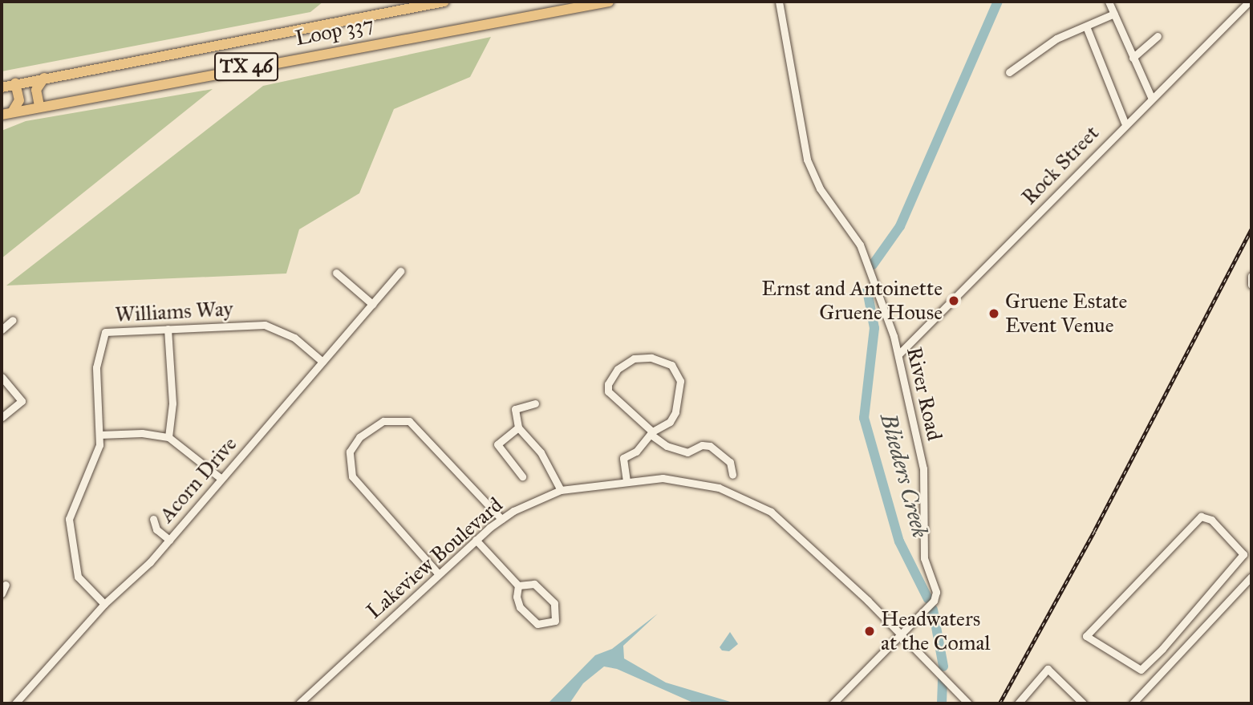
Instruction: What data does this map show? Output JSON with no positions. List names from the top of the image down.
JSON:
{
  "streets": {
    "main road": ["Loop 337", "TX 46"],
    "street": [
      "Rock Street",
      "Williams Way",
      "River Road",
      "Acorn Drive",
      "Lakeview Boulevard"
    ]
  },
  "crossings": [
    ["Rock Street", "River Road"],
    ["Williams Way", "Acorn Drive"],
    ["River Road", "Lakeview Boulevard"]
  ],
  "water": ["Blieders Creek"],
  "places": ["Ernst and Antoinette Gruene House", "Gruene Estate Event Venue", "Headwaters at the Comal"]
}
